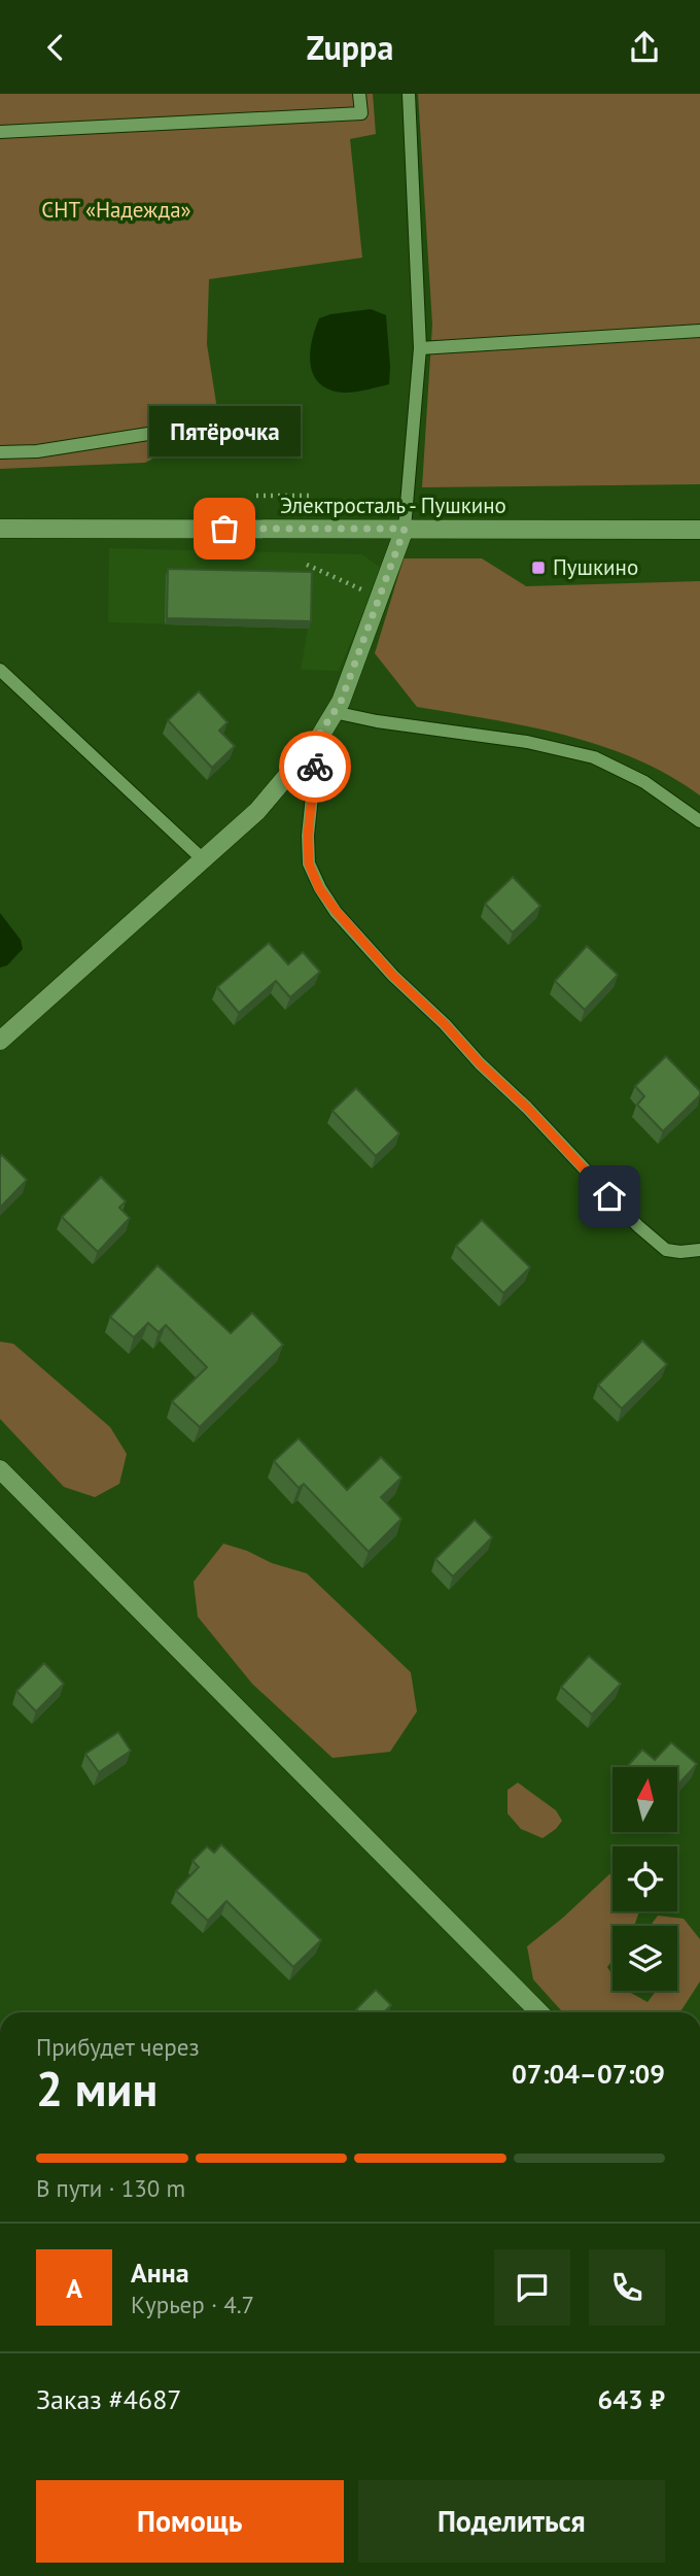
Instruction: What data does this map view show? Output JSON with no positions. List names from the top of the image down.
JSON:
{
  "streets": {
    "street": ["Электросталь - Пушкино"]
  },
  "parks": ["СНТ «Надежда»"],
  "places": {
    "other": ["Пятёрочка"],
    "transit": ["Пушкино"]
  },
  "north": "top",
  "page": {
    "header": "Zuppa",
    "bubble": "Пятёрочка",
    "heading": ["2 мин", "Прибудет через", "07:04–07:09"],
    "panel": [
      "Анна",
      "Курьер · 4.7",
      "Заказ #4687",
      "643 ₽"
    ],
    "bar": "В пути · 130 m",
    "round": "А",
    "buttons": ["Помощь", "Поделиться"]
  }
}
